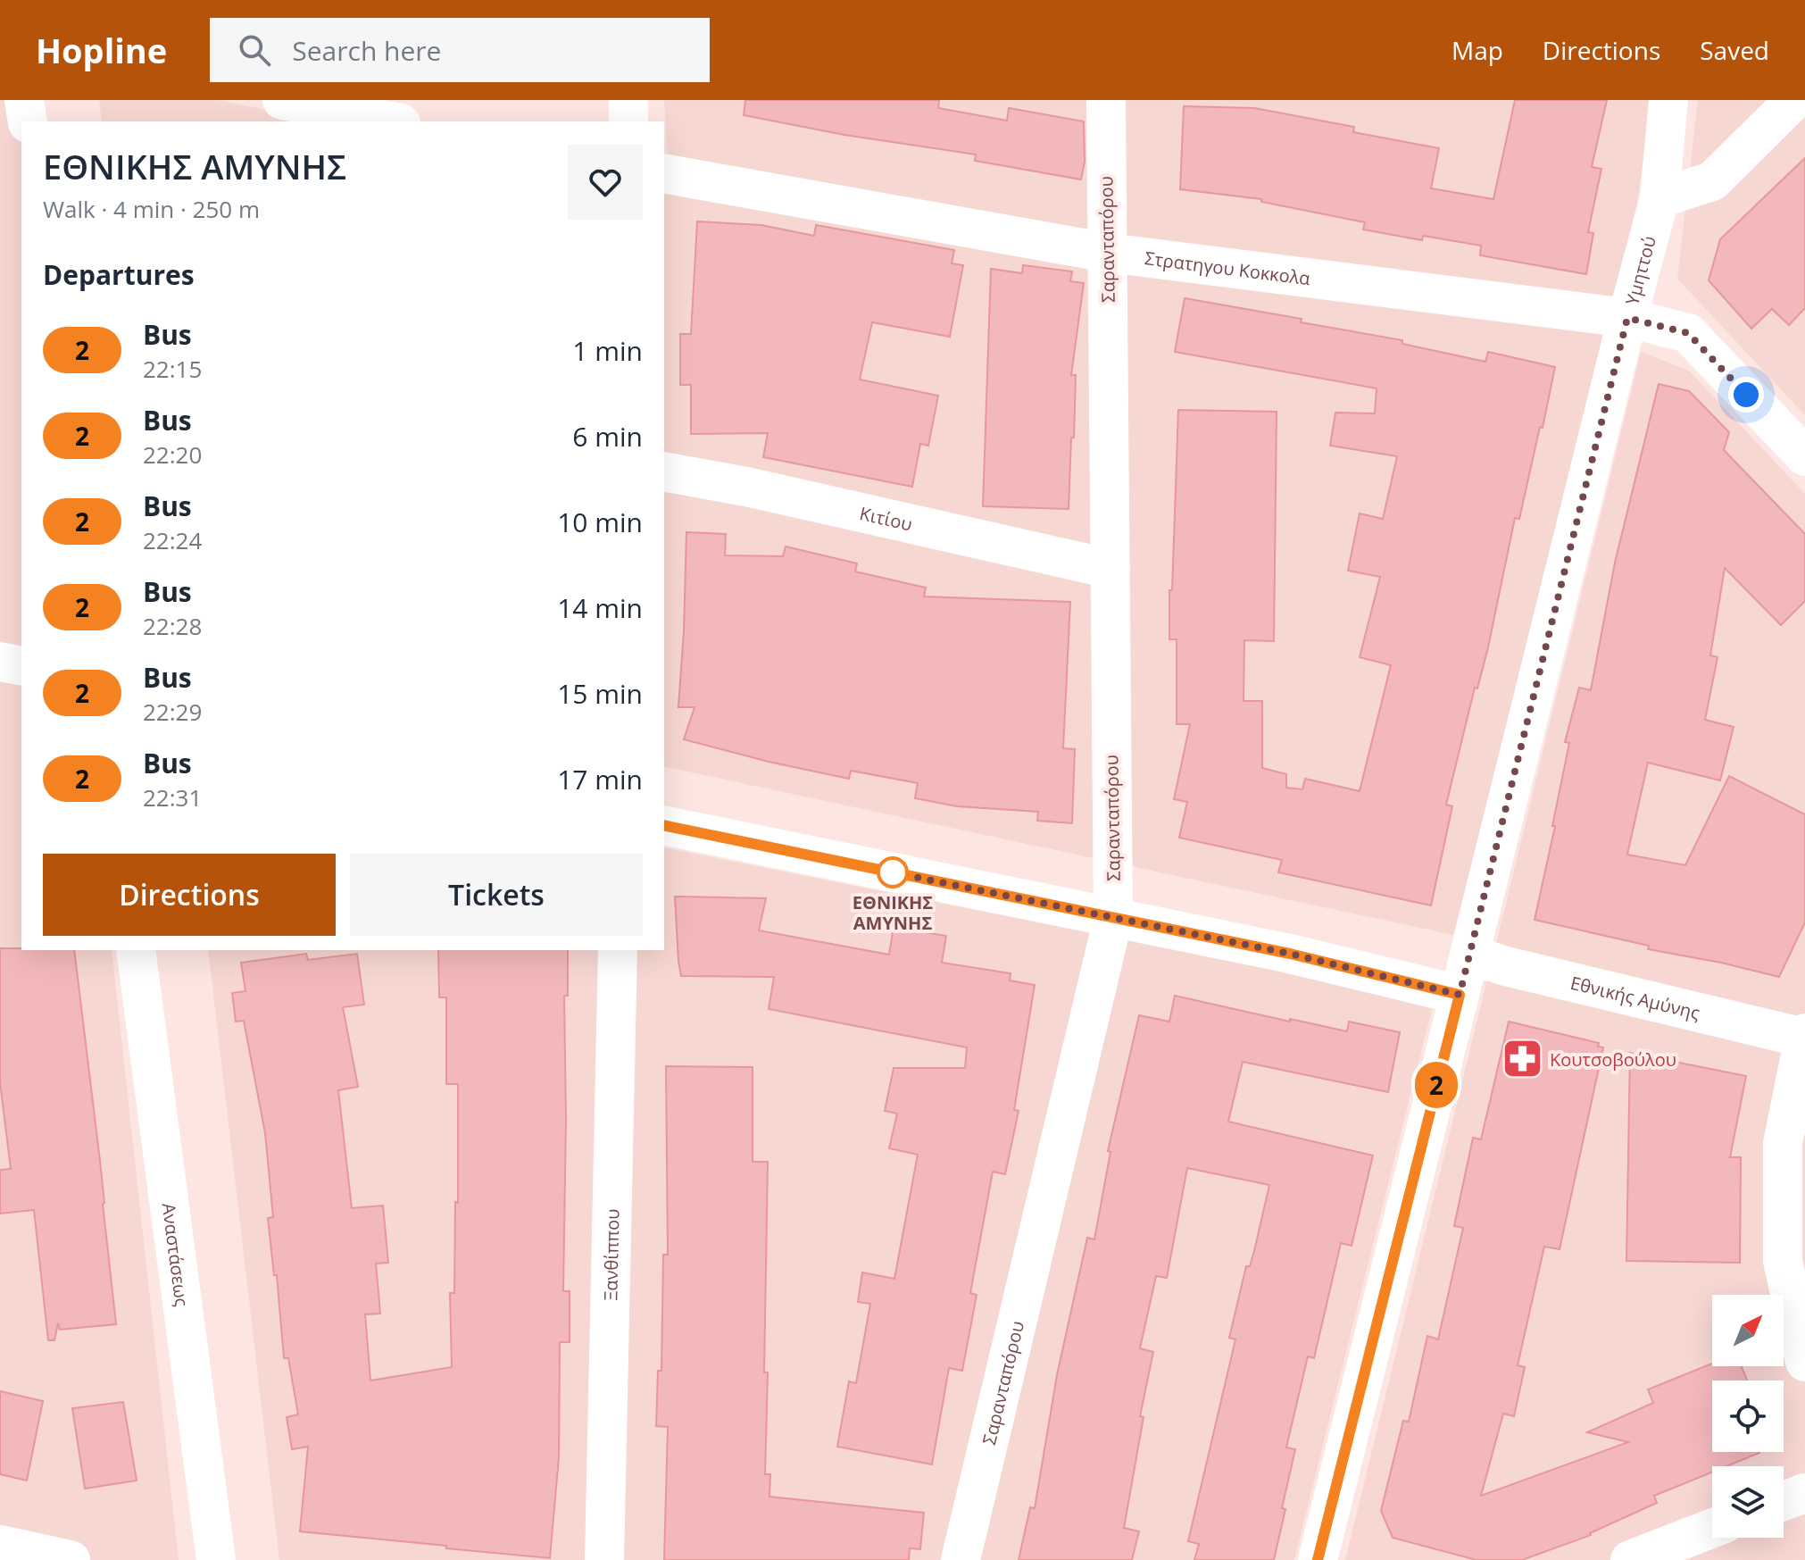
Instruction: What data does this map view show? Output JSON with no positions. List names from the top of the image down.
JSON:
{
  "streets": {
    "street": [
      "Σαρανταπόρου",
      "Στρατηγου Κοκκολα",
      "Υμηττού",
      "Κιτίου",
      "Εθνικής Αμύνης",
      "Αναστάσεως",
      "Ξανθίππου"
    ]
  },
  "crossings": [
    ["Σαρανταπόρου", "Στρατηγου Κοκκολα"],
    ["Σαρανταπόρου", "Κιτίου"],
    ["Στρατηγου Κοκκολα", "Υμηττού"],
    ["Υμηττού", "Εθνικής Αμύνης"]
  ],
  "places": {
    "other": ["ΕΘΝΙΚΗΣ ΑΜΥΝΗΣ"],
    "pharmacy": ["Κουτσοβούλου"]
  },
  "lines": ["bus line 2"],
  "north": "top right",
  "page": {
    "header": "Hopline",
    "search": "Search here",
    "nav": ["Map", "Directions", "Saved"],
    "on_map": "2",
    "heading": [
      ["ΕΘΝΙΚΗΣ ΑΜΥΝΗΣ", "Walk · 4 min · 250 m"],
      "Departures"
    ],
    "list": [
      {
        "mark": "2",
        "name": "Bus",
        "note": "22:15",
        "value": "1 min"
      },
      {
        "mark": "2",
        "name": "Bus",
        "note": "22:20",
        "value": "6 min"
      },
      {
        "mark": "2",
        "name": "Bus",
        "note": "22:24",
        "value": "10 min"
      },
      {
        "mark": "2",
        "name": "Bus",
        "note": "22:28",
        "value": "14 min"
      },
      {
        "mark": "2",
        "name": "Bus",
        "note": "22:29",
        "value": "15 min"
      },
      {
        "mark": "2",
        "name": "Bus",
        "note": "22:31",
        "value": "17 min"
      }
    ],
    "buttons": ["Directions", "Tickets"]
  }
}
